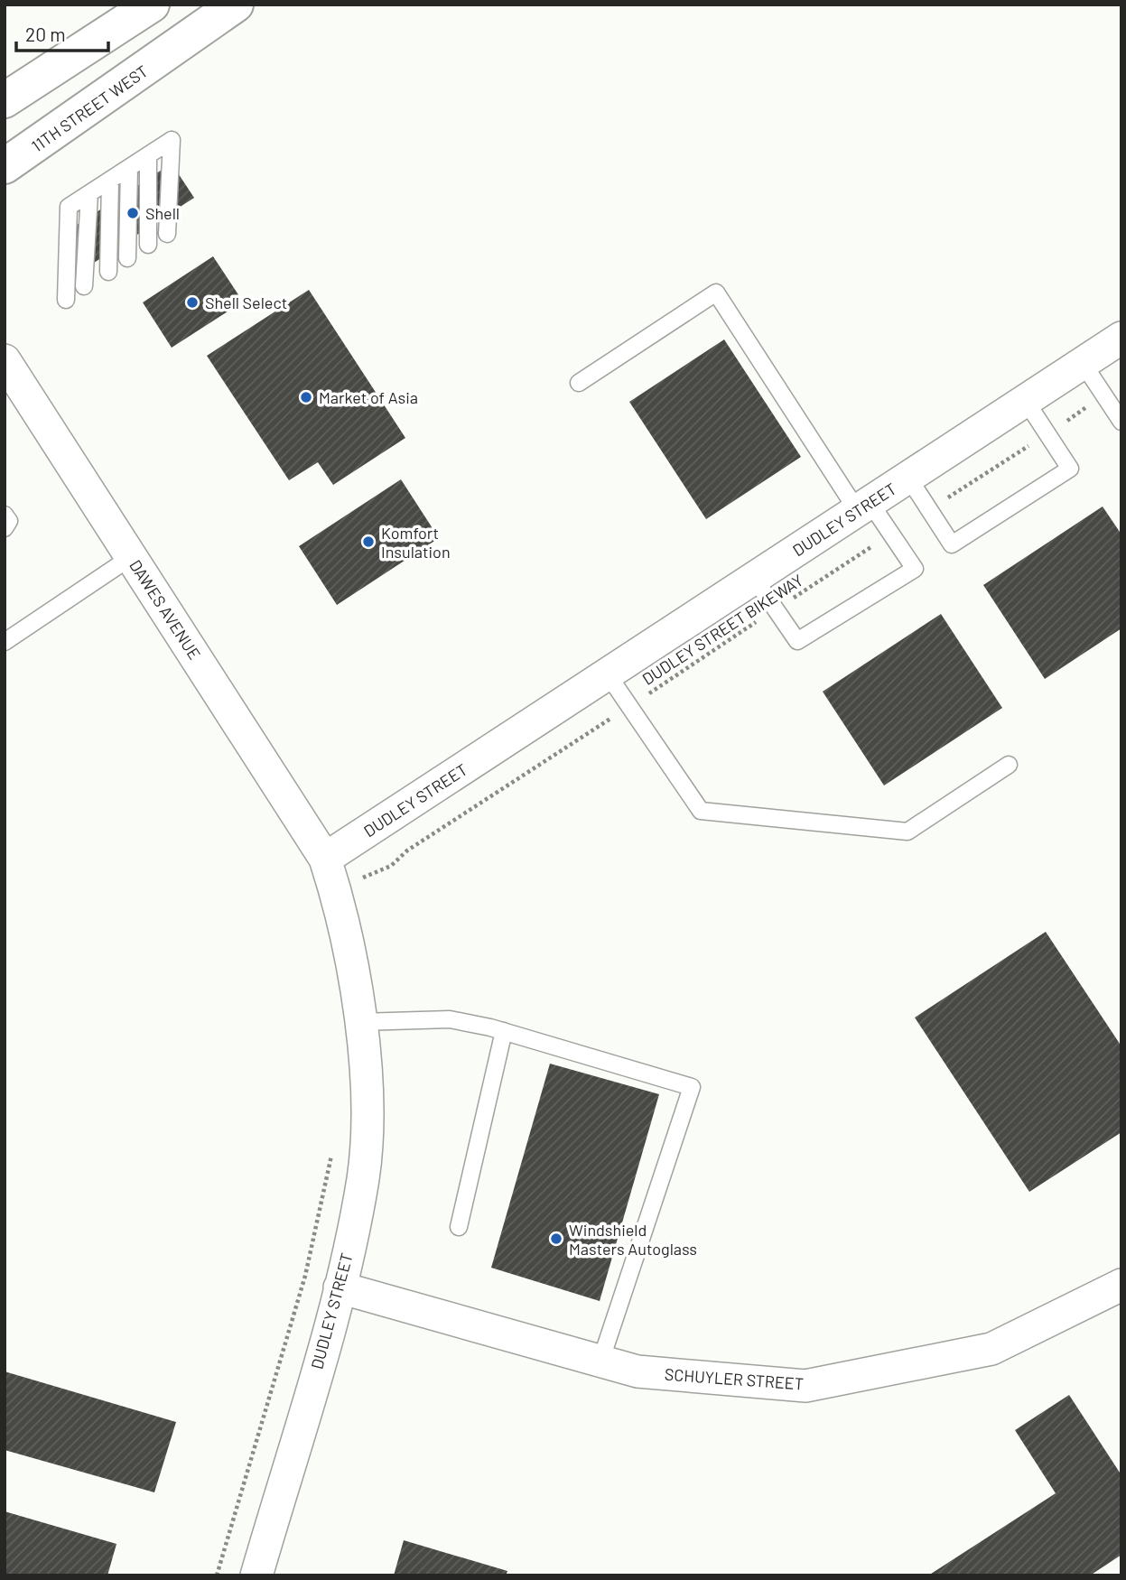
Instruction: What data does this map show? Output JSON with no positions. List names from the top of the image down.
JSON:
{
  "streets": {
    "main road": ["11TH STREET WEST"],
    "street": ["DUDLEY STREET", "DAWES AVENUE", "SCHUYLER STREET"],
    "path": ["DUDLEY STREET BIKEWAY"]
  },
  "crossings": [
    ["DUDLEY STREET", "DAWES AVENUE"],
    ["DUDLEY STREET", "DUDLEY STREET BIKEWAY"],
    ["DUDLEY STREET", "SCHUYLER STREET"]
  ],
  "places": [
    "Shell",
    "Shell Select",
    "Market of Asia",
    "Komfort Insulation",
    "Windshield Masters Autoglass"
  ],
  "scale_bar": "20 m"
}
